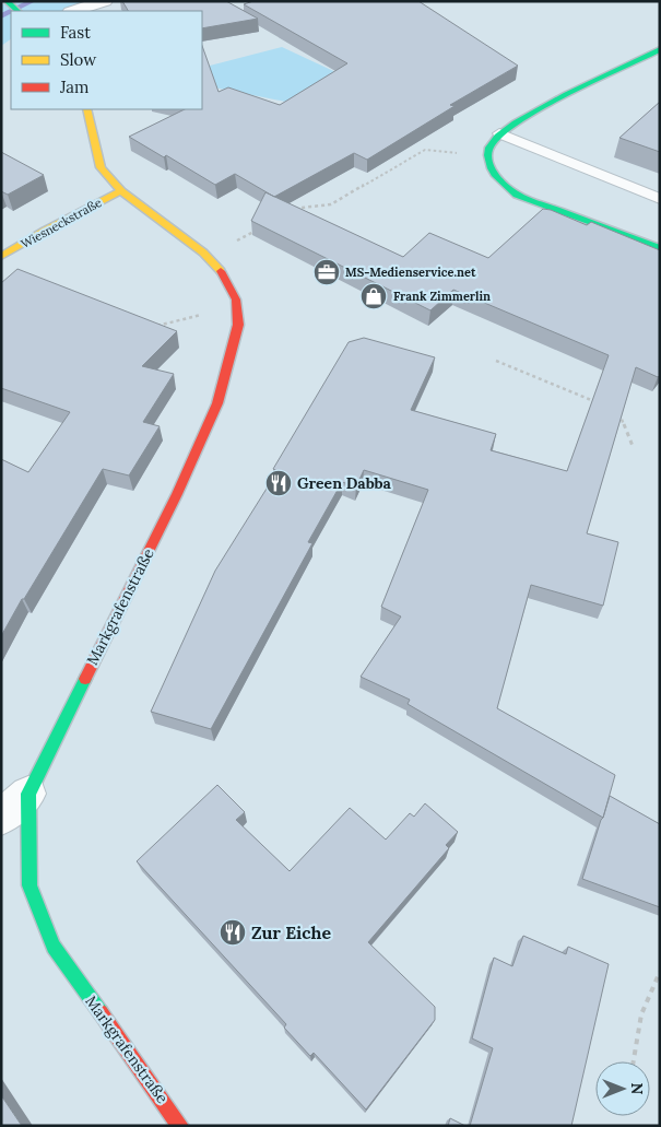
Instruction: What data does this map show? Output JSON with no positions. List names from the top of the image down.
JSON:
{
  "streets": {
    "street": ["Wiesneckstraße", "Markgrafenstraße"]
  },
  "crossings": [
    ["Wiesneckstraße", "Markgrafenstraße"]
  ],
  "places": {
    "office": ["MS-Medienservice.net"],
    "shop": ["Frank Zimmerlin"],
    "restaurant": ["Green Dabba", "Zur Eiche"]
  },
  "legend": ["Fast", "Slow", "Jam"],
  "north": "right"
}
